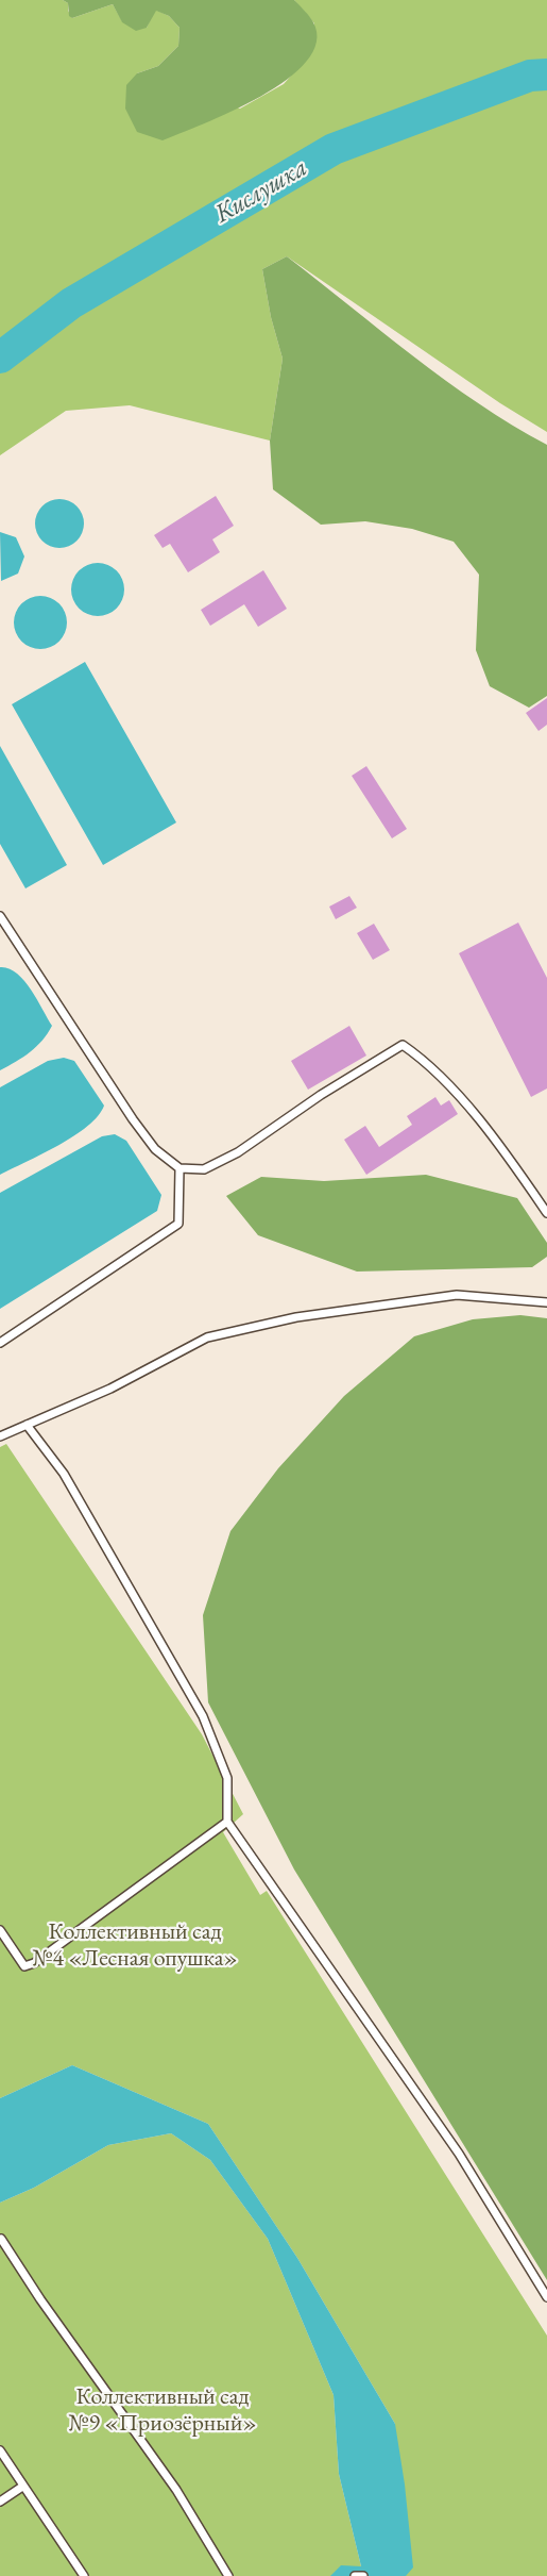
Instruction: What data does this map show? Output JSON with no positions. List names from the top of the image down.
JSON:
{
  "water": ["Кислушка"],
  "parks": ["Коллективный сад №4 «Лесная опушка»", "Коллективный сад №9 «Приозёрный»"]
}
